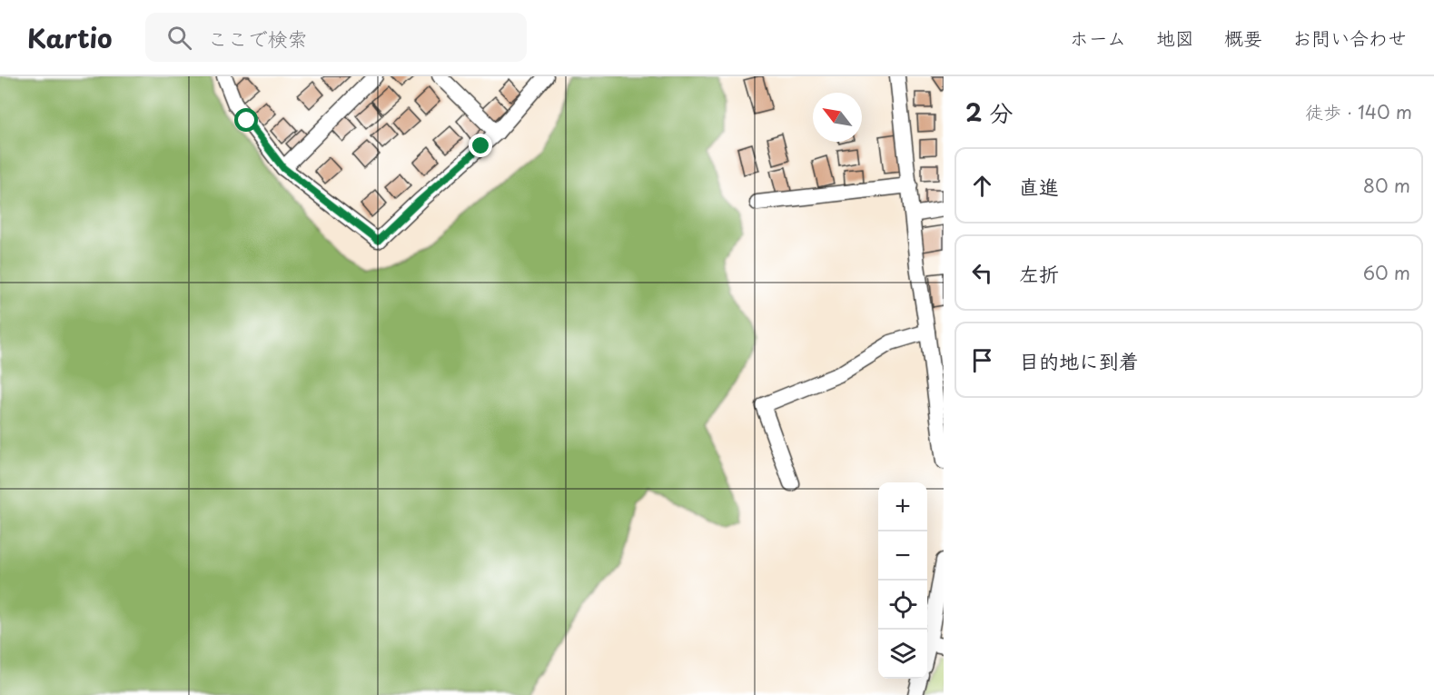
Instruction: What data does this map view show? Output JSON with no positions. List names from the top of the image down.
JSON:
{
  "north": "top left",
  "page": {
    "header": "Kartio",
    "search": "ここで検索",
    "nav": [
      "ホーム",
      "地図",
      "概要",
      "お問い合わせ"
    ],
    "heading": ["2 分", "徒歩 · 140 m"],
    "list": [
      ["直進", "80 m"],
      ["左折", "60 m"],
      "目的地に到着"
    ],
    "map_buttons": ["+", "−"]
  }
}
